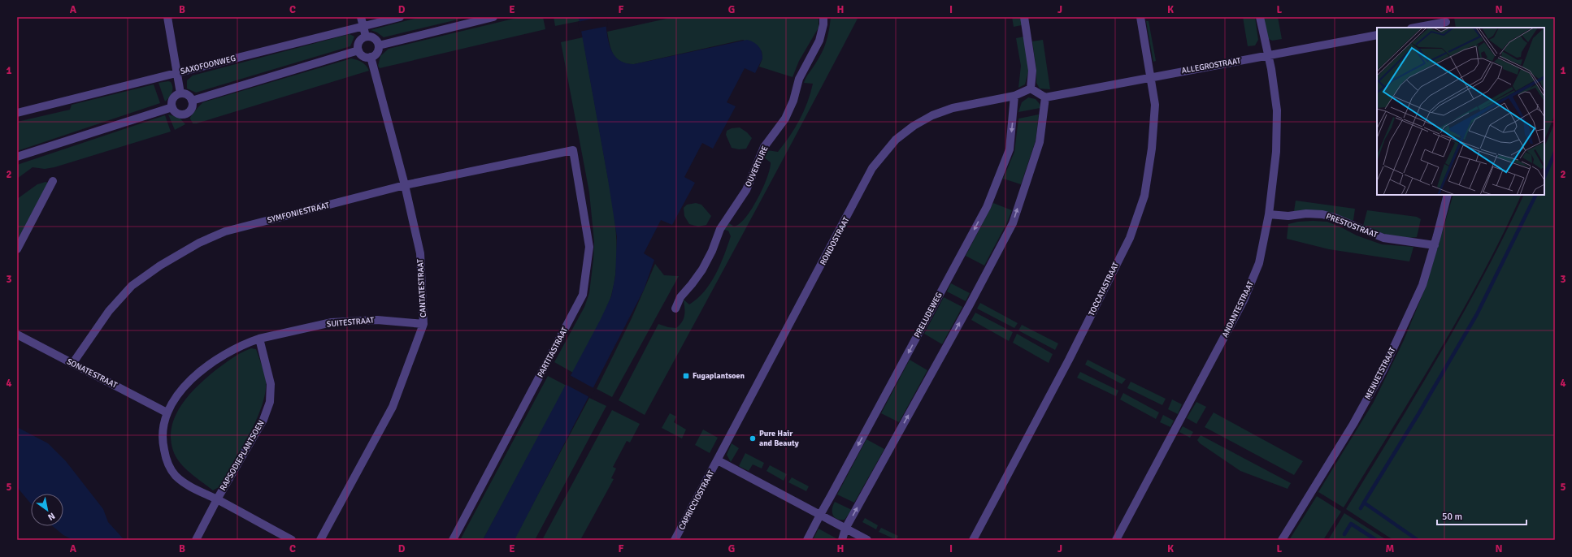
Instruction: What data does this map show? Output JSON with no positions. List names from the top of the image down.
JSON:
{
  "streets": {
    "street": [
      "SAXOFOONWEG",
      "ALLEGROSTRAAT",
      "OUVERTURE",
      "SYMFONIESTRAAT",
      "PRESTOSTRAAT",
      "RONDOSTRAAT",
      "CANTATESTRAAT",
      "TOCCATASTRAAT",
      "ANDANTESTRAAT",
      "PRELUDEWEG",
      "SUITESTRAAT",
      "PARTITASTRAAT",
      "SONATESTRAAT",
      "MENUETSTRAAT",
      "RAPSODIEPLANTSOEN",
      "CAPRICCIOSTRAAT"
    ]
  },
  "crossings": [
    ["ALLEGROSTRAAT", "TOCCATASTRAAT"],
    ["ALLEGROSTRAAT", "ANDANTESTRAAT"],
    ["SYMFONIESTRAAT", "CANTATESTRAAT"],
    ["SYMFONIESTRAAT", "PARTITASTRAAT"],
    ["SYMFONIESTRAAT", "SONATESTRAAT"],
    ["PRESTOSTRAAT", "ANDANTESTRAAT"],
    ["PRESTOSTRAAT", "MENUETSTRAAT"],
    ["RONDOSTRAAT", "PRELUDEWEG"],
    ["RONDOSTRAAT", "CAPRICCIOSTRAAT"],
    ["CANTATESTRAAT", "SUITESTRAAT"],
    ["SUITESTRAAT", "RAPSODIEPLANTSOEN"],
    ["SONATESTRAAT", "RAPSODIEPLANTSOEN"]
  ],
  "places": {
    "transit": ["Fugaplantsoen"],
    "other": ["Pure Hair and Beauty"]
  },
  "scale_bar": "50 m",
  "north": "bottom right",
  "grid": {
    "columns": [
      "A",
      "B",
      "C",
      "D",
      "E",
      "F",
      "G",
      "H",
      "I",
      "J",
      "K",
      "L",
      "M",
      "N"
    ],
    "rows": [
      "1",
      "2",
      "3",
      "4",
      "5"
    ]
  }
}
